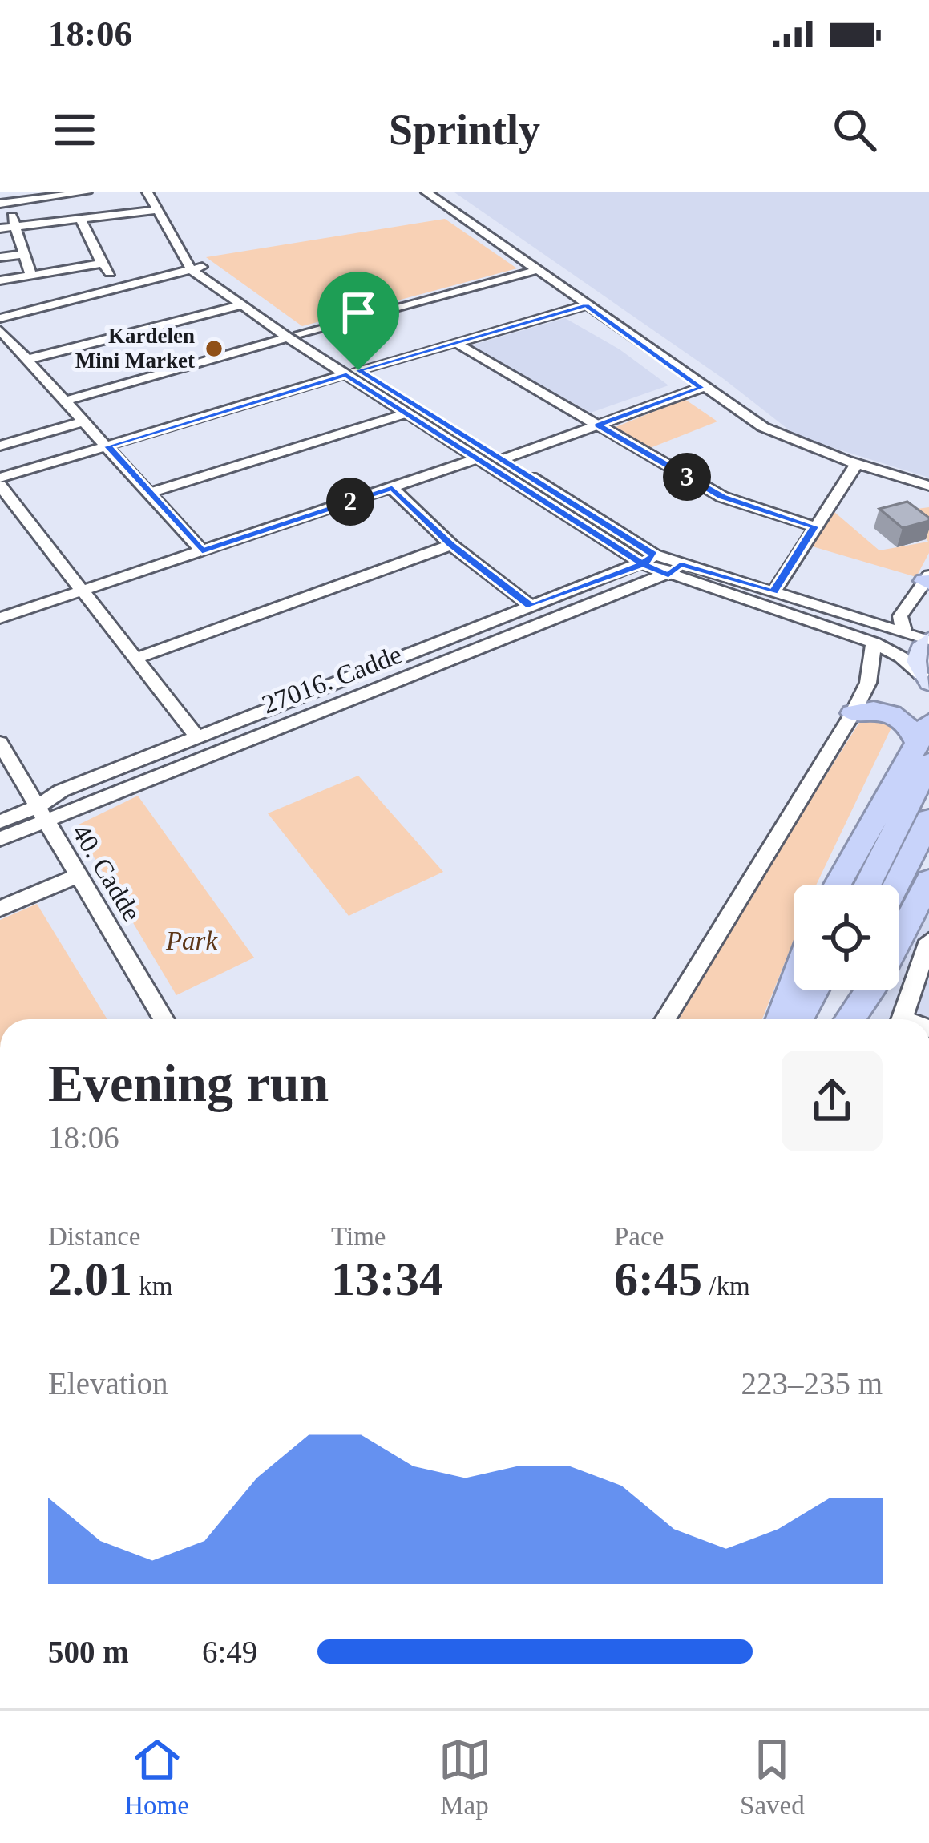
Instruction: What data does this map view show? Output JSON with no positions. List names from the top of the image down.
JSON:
{
  "streets": {
    "street": ["27016. Cadde", "40. Cadde"]
  },
  "crossings": [
    ["27016. Cadde", "40. Cadde"]
  ],
  "parks": ["Park"],
  "places": ["Kardelen Mini Market"],
  "page": {
    "status": "18:06",
    "header": "Sprintly",
    "pins": ["3", "2"],
    "heading": ["Evening run", "18:06"],
    "stats": [
      ["Distance", "2.01 km"],
      ["Time", "13:34"],
      ["Pace", "6:45 /km"]
    ],
    "chart": ["Elevation", "223–235 m"],
    "list": [
      {
        "name": "500 m",
        "note": "6:49"
      }
    ],
    "tabs": ["Home", "Map", "Saved"]
  }
}
